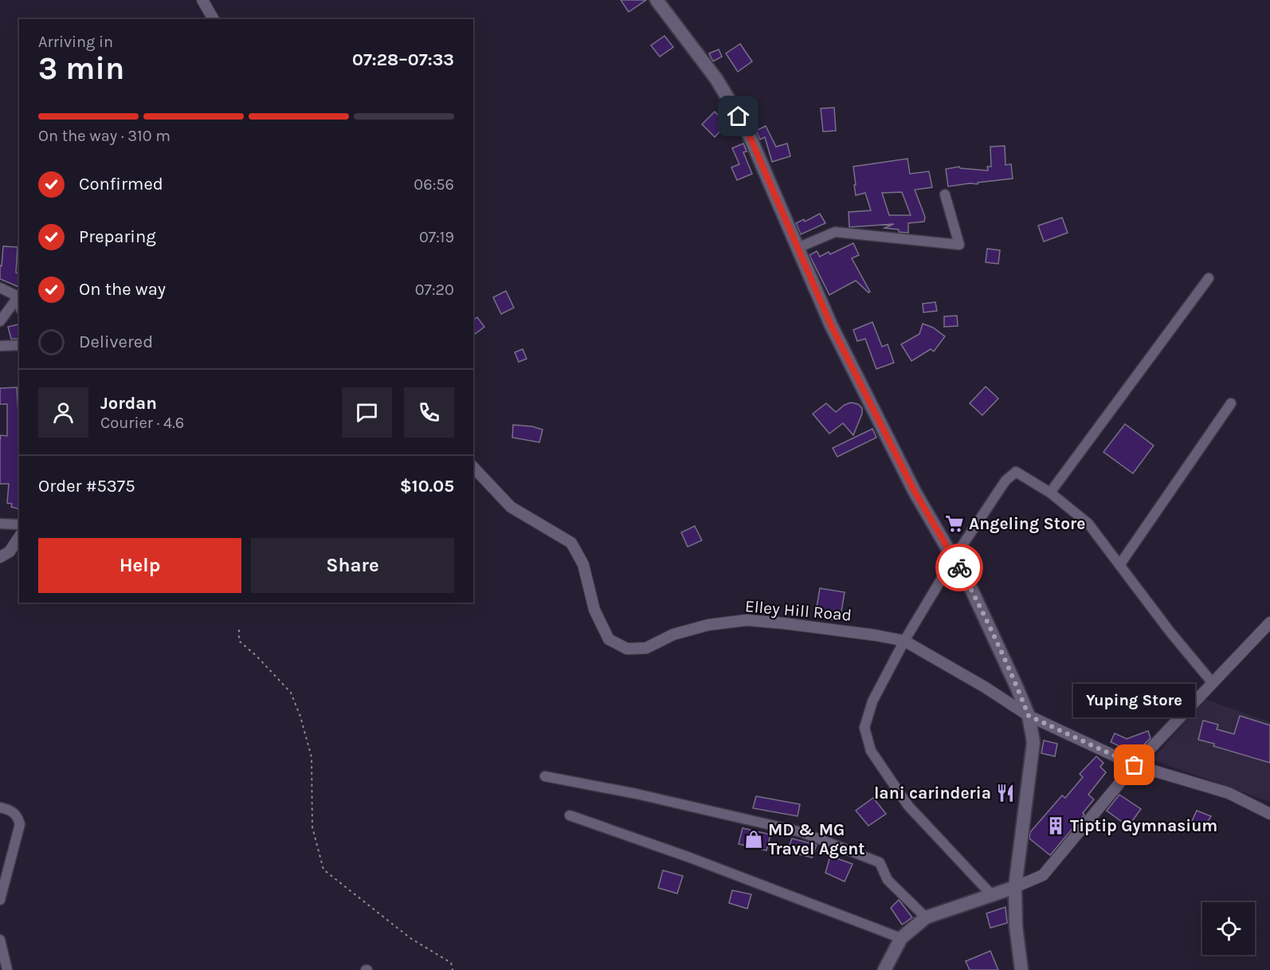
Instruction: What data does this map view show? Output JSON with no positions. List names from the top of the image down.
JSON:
{
  "streets": {
    "street": ["Elley Hill Road"]
  },
  "places": {
    "supermarket": ["Angeling Store"],
    "other": ["Yuping Store"],
    "restaurant": ["lani carinderia"],
    "building": ["Tiptip Gymnasium"],
    "shop": ["MD & MG Travel Agent"]
  },
  "page": {
    "heading": ["3 min", "Arriving in", "07:28–07:33"],
    "panel": [
      "Jordan",
      "Courier · 4.6",
      "Order #5375",
      "$10.05"
    ],
    "bar": "On the way · 310 m",
    "list": [
      ["Confirmed", "06:56"],
      ["Preparing", "07:19"],
      ["On the way", "07:20"],
      "Delivered"
    ],
    "buttons": ["Help", "Share"],
    "bubble": "Yuping Store"
  }
}
